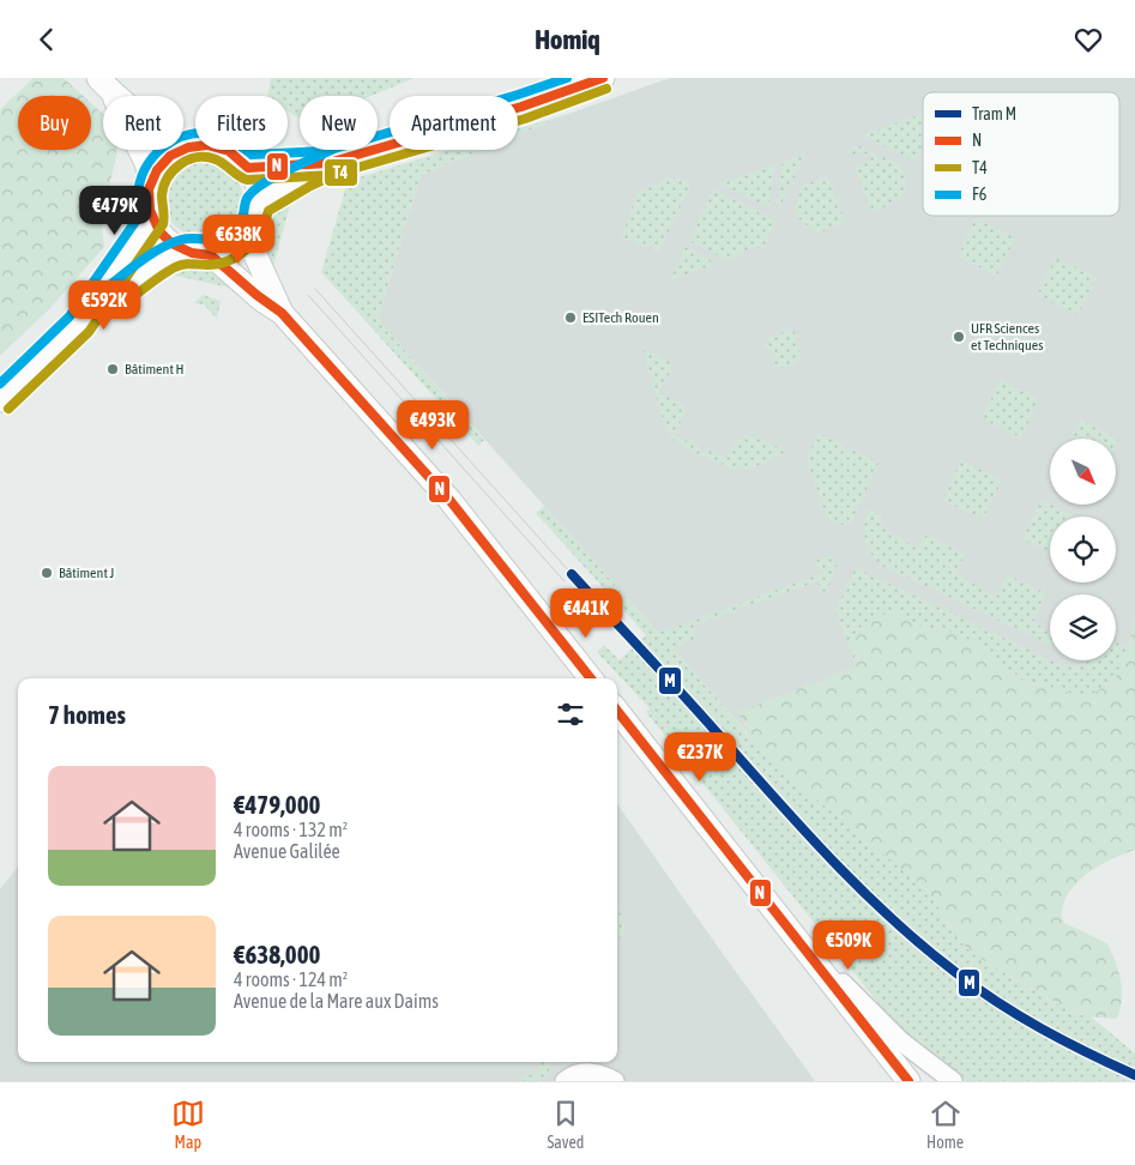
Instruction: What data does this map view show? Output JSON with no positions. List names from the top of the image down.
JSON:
{
  "places": [
    "ESITech Rouen",
    "UFR Sciences et Techniques",
    "Bâtiment H",
    "Bâtiment J"
  ],
  "lines": [
    "transit line N",
    "transit line F6",
    "transit line T4",
    "tram line M"
  ],
  "legend": [
    "Tram M",
    "N",
    "T4",
    "F6"
  ],
  "north": "bottom right",
  "page": {
    "header": "Homiq",
    "chip": [
      "Buy",
      "Rent",
      "Filters",
      "New",
      "Apartment"
    ],
    "price": [
      "€479K",
      "€638K",
      "€592K",
      "€493K",
      "€441K",
      "€237K",
      "€509K"
    ],
    "heading": "7 homes",
    "list": [
      {
        "name": "€479,000",
        "note": "4 rooms · 132 m² · Avenue Galilée"
      },
      {
        "name": "€638,000",
        "note": "4 rooms · 124 m² · Avenue de la Mare aux Daims"
      }
    ],
    "tabs": ["Map", "Saved", "Home"]
  }
}
